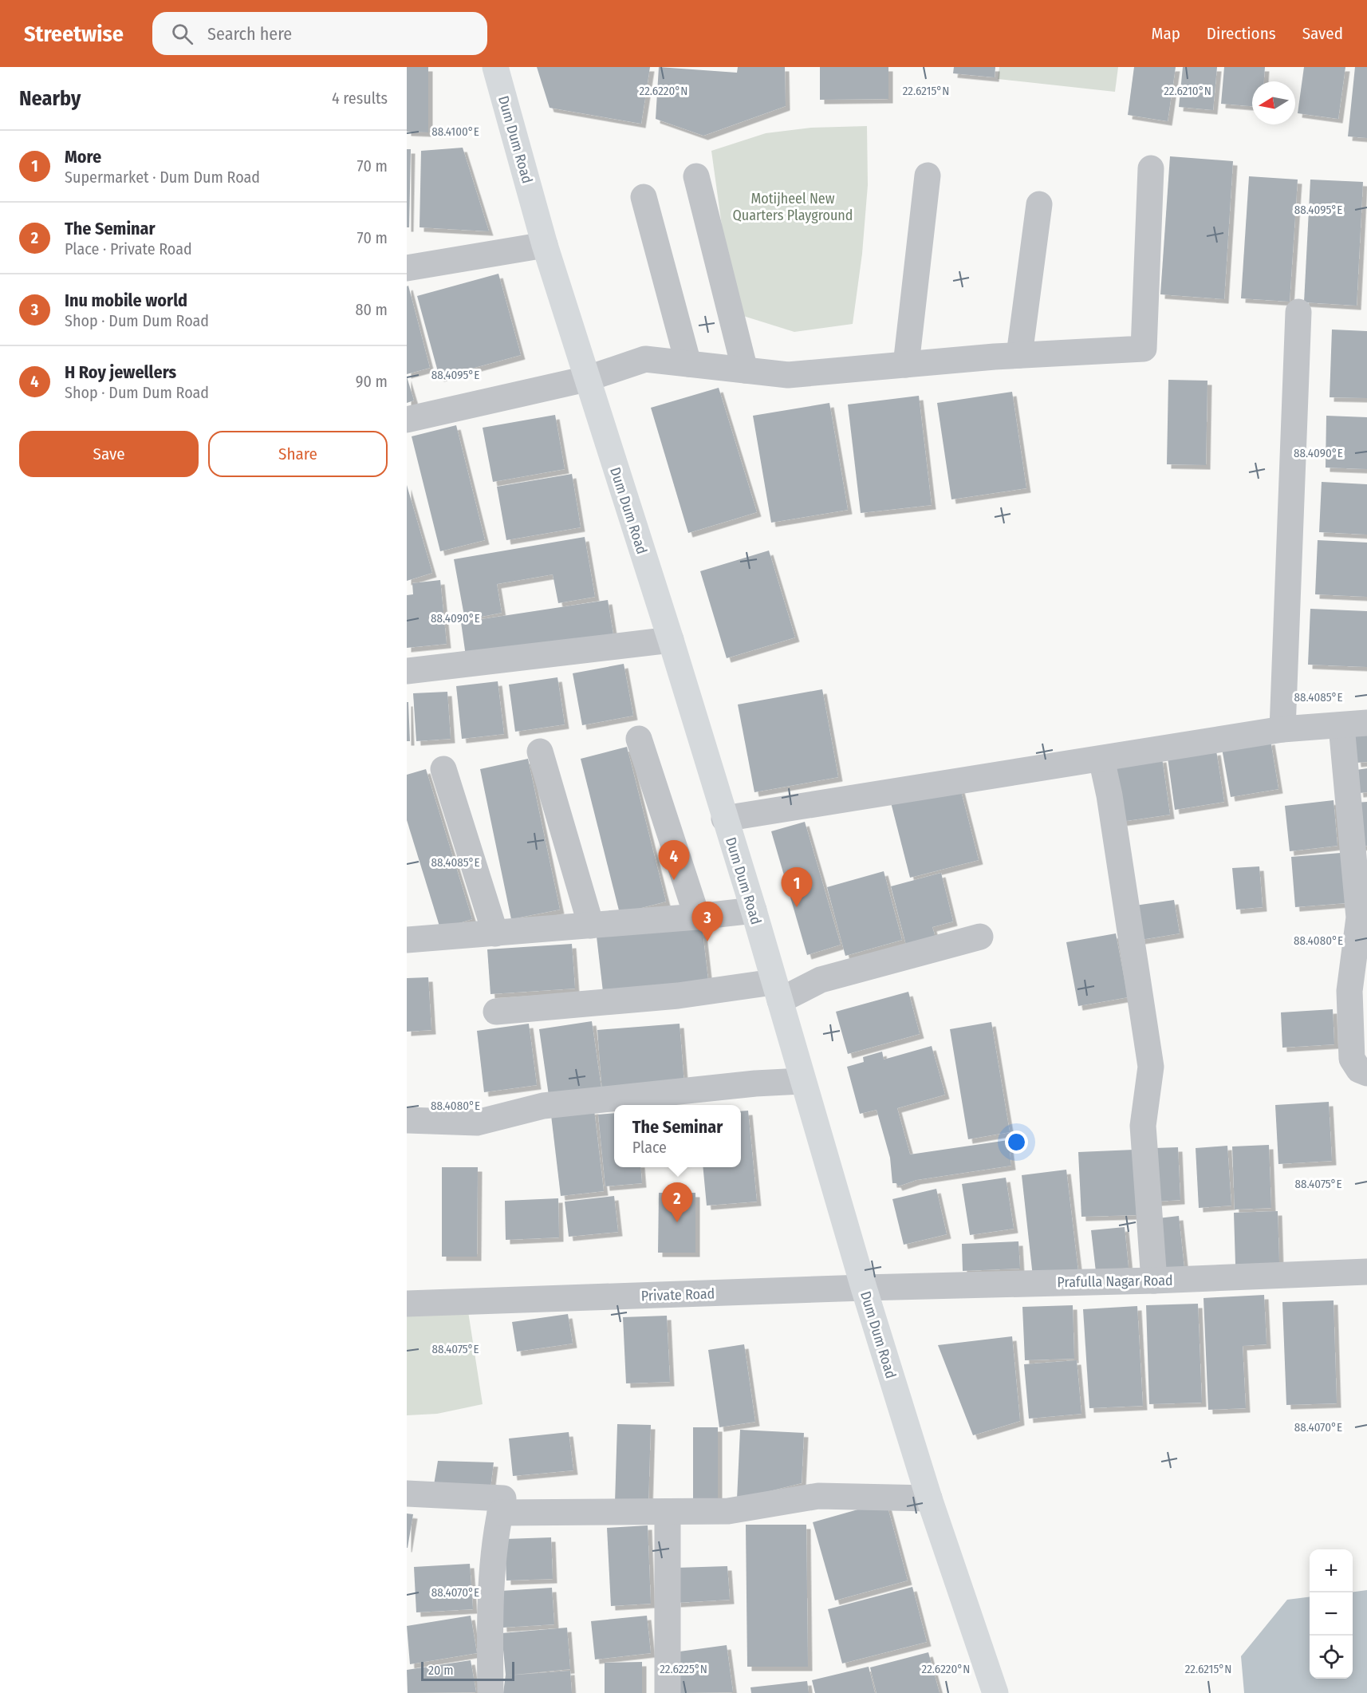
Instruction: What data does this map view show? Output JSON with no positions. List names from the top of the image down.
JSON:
{
  "streets": {
    "main road": ["Dum Dum Road"],
    "street": ["Prafulla Nagar Road", "Private Road"]
  },
  "crossings": [
    ["Dum Dum Road", "Prafulla Nagar Road"],
    ["Dum Dum Road", "Private Road"],
    ["Prafulla Nagar Road", "Private Road"]
  ],
  "parks": ["Motijheel New Quarters Playground"],
  "scale_bar": "20 m",
  "north": "left",
  "page": {
    "header": "Streetwise",
    "search": "Search here",
    "nav": ["Map", "Directions", "Saved"],
    "heading": ["Nearby", "4 results"],
    "list": [
      {
        "mark": "1",
        "name": "More",
        "note": "Supermarket · Dum Dum Road",
        "value": "70 m"
      },
      {
        "mark": "2",
        "name": "The Seminar",
        "note": "Place · Private Road",
        "value": "70 m"
      },
      {
        "mark": "3",
        "name": "Inu mobile world",
        "note": "Shop · Dum Dum Road",
        "value": "80 m"
      },
      {
        "mark": "4",
        "name": "H Roy jewellers",
        "note": "Shop · Dum Dum Road",
        "value": "90 m"
      }
    ],
    "buttons": ["Save", "Share"],
    "pins": [
      "4",
      "1",
      "3",
      "2"
    ],
    "popup": ["The Seminar", "Place"],
    "map_buttons": ["+", "−"],
    "scale": "20 m"
  },
  "coordinates": [
    "22.6210°N",
    "22.6220°N",
    "22.6215°N",
    "88.4100°E",
    "88.4095°E",
    "88.4090°E",
    "88.4085°E",
    "88.4080°E",
    "88.4075°E",
    "88.4070°E",
    "22.6225°N"
  ]
}
